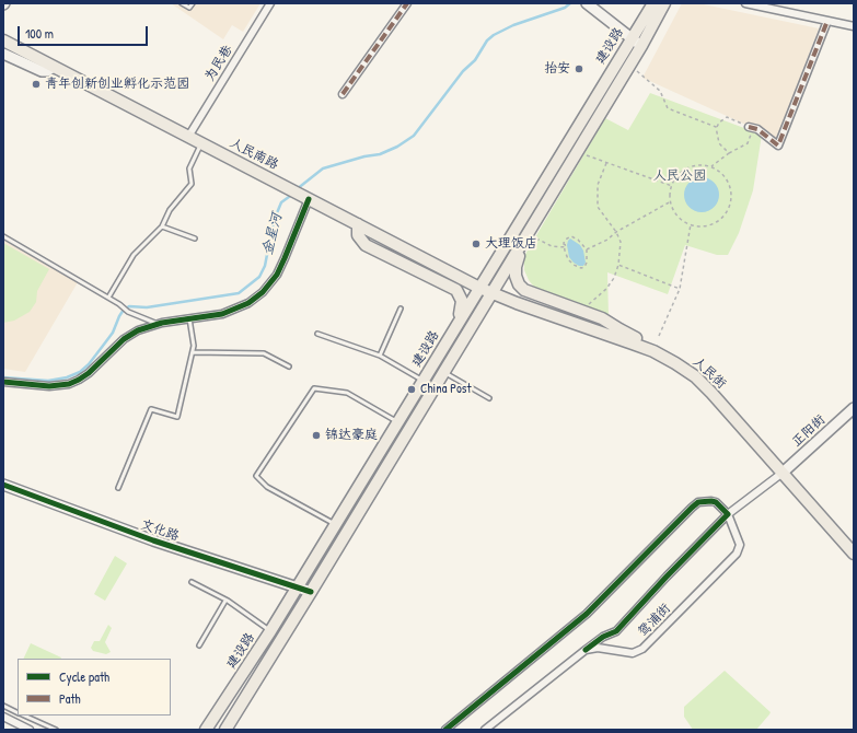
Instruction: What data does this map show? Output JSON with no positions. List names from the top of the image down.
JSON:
{
  "streets": {
    "main road": ["建设路", "人民南路", "人民街"],
    "street": [
      "为民巷",
      "正阳街",
      "文化路",
      "鸳浦街"
    ]
  },
  "crossings": [
    ["建设路", "人民南路"],
    ["建设路", "人民街"],
    ["建设路", "文化路"],
    ["为民巷", "人民南路"],
    ["人民南路", "人民街"],
    ["人民街", "正阳街"]
  ],
  "water": ["金星河"],
  "parks": ["人民公园"],
  "places": [
    "抬安",
    "青年创新创业孵化示范园",
    "大理饭店",
    "China Post",
    "锦达豪庭"
  ],
  "legend": ["Cycle path", "Path"],
  "scale_bar": "100 m"
}
